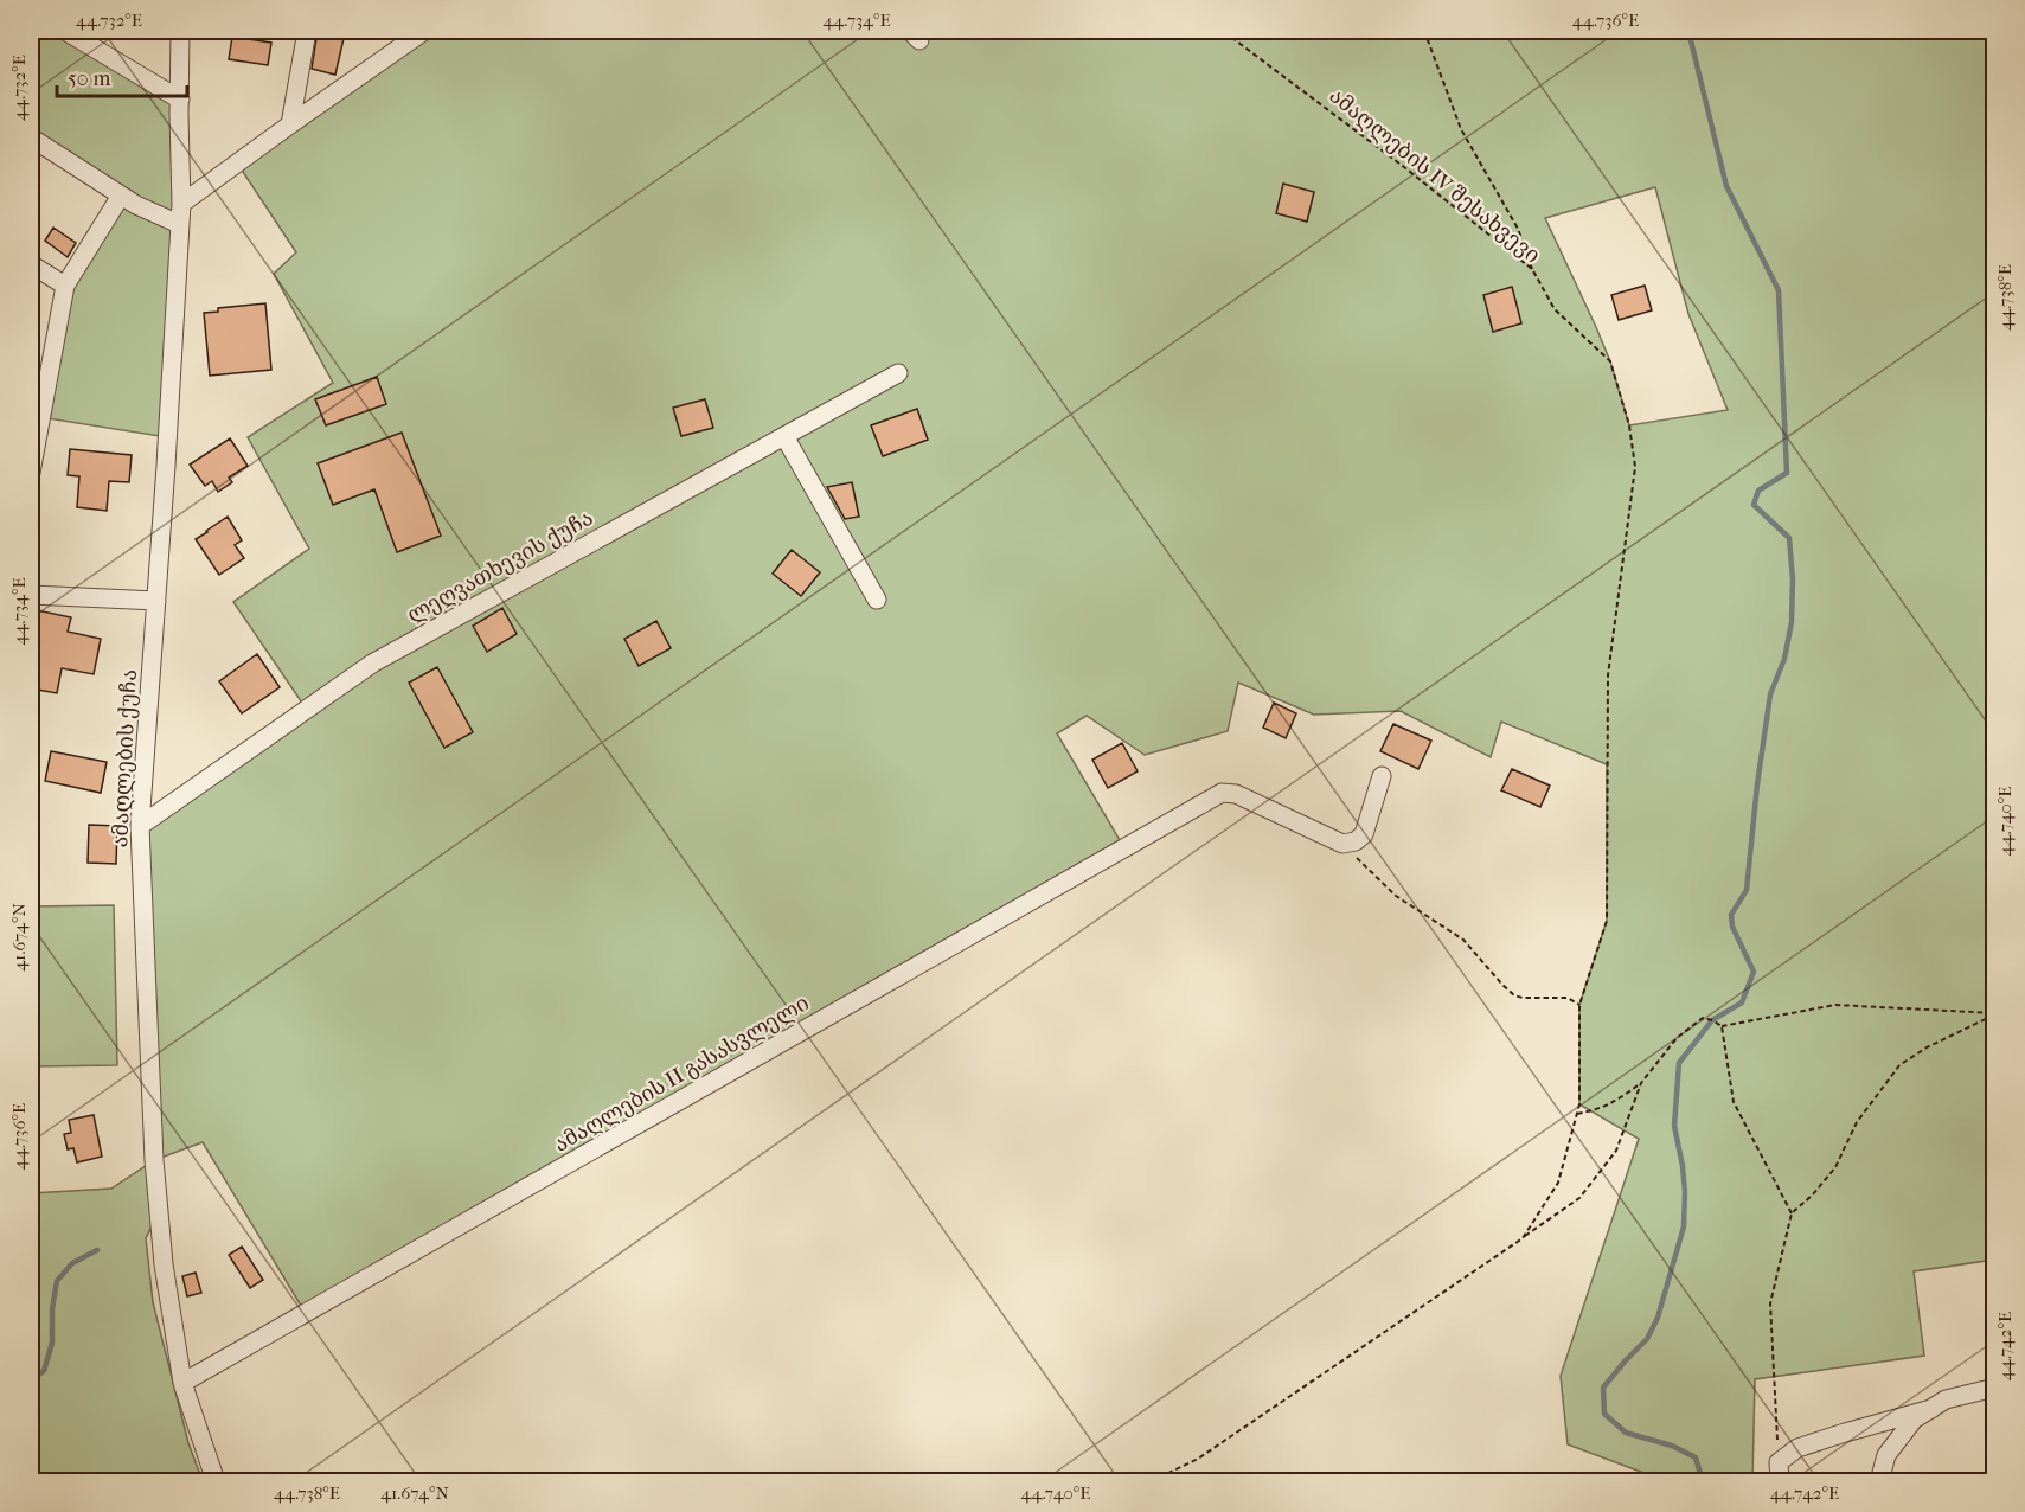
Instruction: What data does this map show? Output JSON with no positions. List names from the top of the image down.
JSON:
{
  "streets": {
    "street": ["ლეღვათხევის ქუჩა", "ამაღლების ქუჩა", "ამაღლების II გასასვლელი"],
    "path": ["ამაღლების IV შესახვევი"]
  },
  "crossings": [
    ["ლეღვათხევის ქუჩა", "ამაღლების ქუჩა"],
    ["ამაღლების ქუჩა", "ამაღლების II გასასვლელი"]
  ],
  "scale_bar": "50 m",
  "coordinates": [
    "44.732°E",
    "44.734°E",
    "44.736°E",
    "44.738°E",
    "44.740°E",
    "41.674°N",
    "44.742°E"
  ]
}
